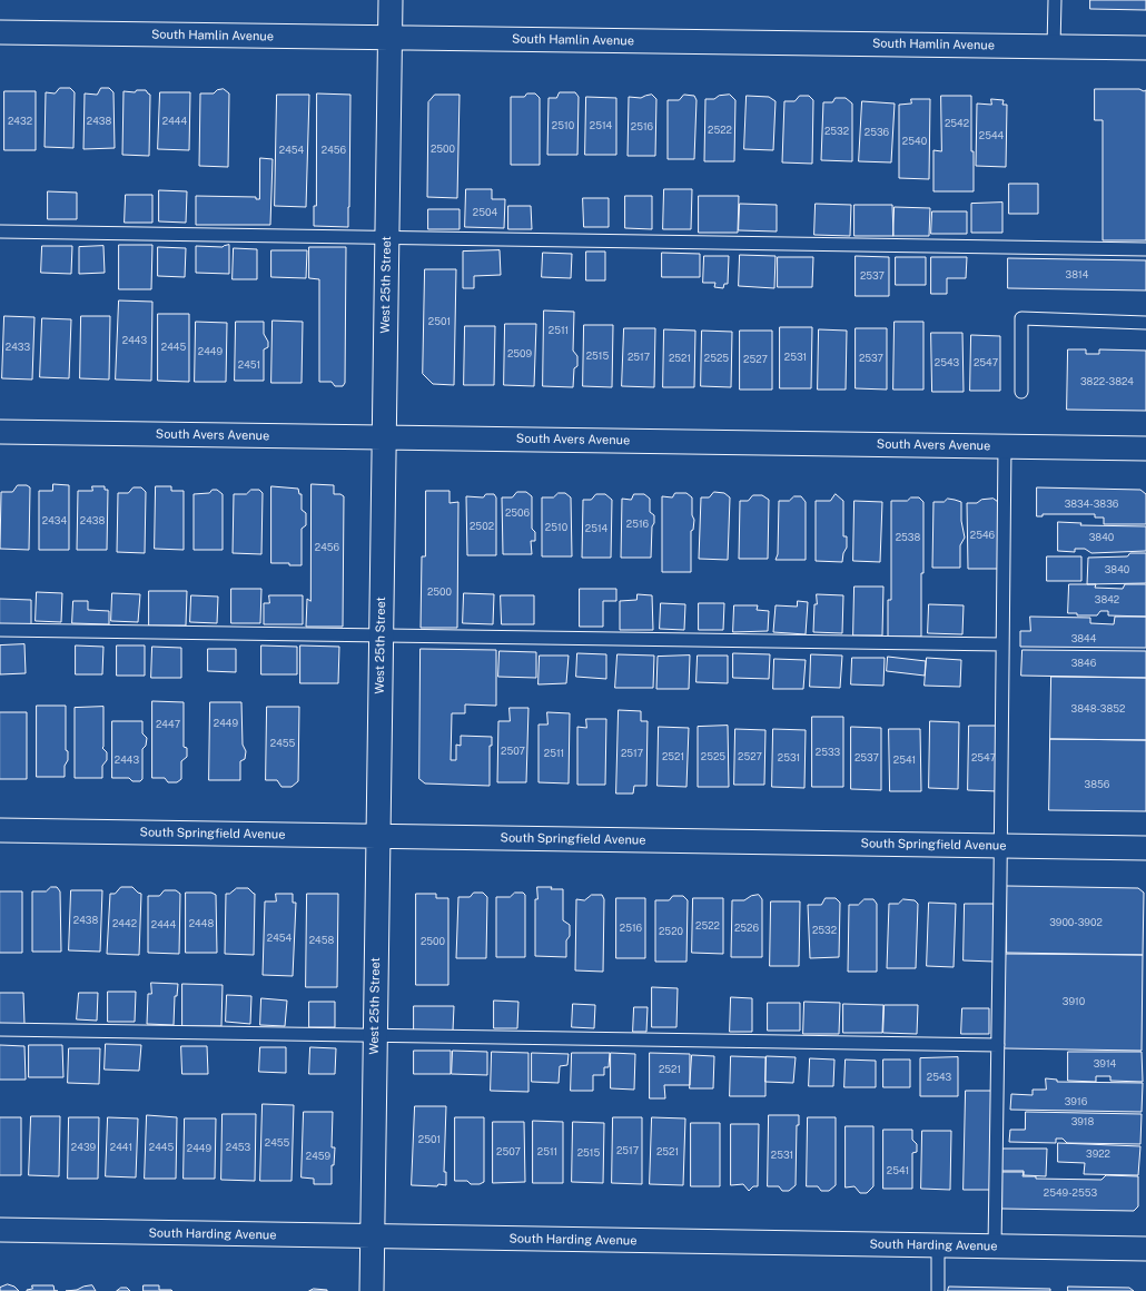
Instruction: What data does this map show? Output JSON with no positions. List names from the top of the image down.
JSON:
{
  "streets": {
    "street": [
      "South Hamlin Avenue",
      "West 25th Street",
      "South Avers Avenue",
      "South Springfield Avenue",
      "South Harding Avenue"
    ]
  },
  "crossings": [
    ["South Hamlin Avenue", "West 25th Street"],
    ["West 25th Street", "South Avers Avenue"],
    ["West 25th Street", "South Springfield Avenue"],
    ["West 25th Street", "South Harding Avenue"]
  ],
  "house_numbers": [
    "2432",
    "2438",
    "2444",
    "2542",
    "2510",
    "2514",
    "2516",
    "2522",
    "2532",
    "2536",
    "2544",
    "2540",
    "2500",
    "2454",
    "2456",
    "2504",
    "3814",
    "2537",
    "2501",
    "2511",
    "2443",
    "2433",
    "2445",
    "2449",
    "2509",
    "2515",
    "2517",
    "2531",
    "2521",
    "2525",
    "2537",
    "2527",
    "2543",
    "2547",
    "2451",
    "3822-3824",
    "3834-3836",
    "2506",
    "2434",
    "2438",
    "2516",
    "2502",
    "2510",
    "2514",
    "2546",
    "2538",
    "3840",
    "2456",
    "3840",
    "2500",
    "3842",
    "3844",
    "3846",
    "3848-3852",
    "2449",
    "2447",
    "2455",
    "2507",
    "2533",
    "2511",
    "2517",
    "2521",
    "2525",
    "2527",
    "2531",
    "2537",
    "2547",
    "2443",
    "2541",
    "3856",
    "2438",
    "3900-3902",
    "2442",
    "2448",
    "2444",
    "2522",
    "2516",
    "2526",
    "2532",
    "2520",
    "2454",
    "2458",
    "2500",
    "3910",
    "3914",
    "2521",
    "2543",
    "3916",
    "3918",
    "2501",
    "2455",
    "2439",
    "2441",
    "2445",
    "2453",
    "2449",
    "2517",
    "2507",
    "2511",
    "2521",
    "2515",
    "3922",
    "2531",
    "2459",
    "2541",
    "2549-2553"
  ]
}
